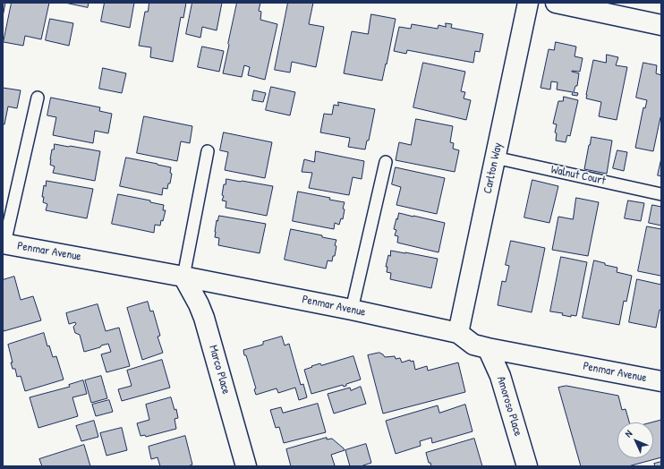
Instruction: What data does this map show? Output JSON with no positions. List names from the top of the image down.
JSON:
{
  "streets": {
    "street": [
      "Carlton Way",
      "Penmar Avenue",
      "Marco Place",
      "Amoroso Place"
    ],
    "lane": ["Walnut Court"]
  },
  "crossings": [
    ["Carlton Way", "Walnut Court"],
    ["Carlton Way", "Penmar Avenue"],
    ["Penmar Avenue", "Marco Place"],
    ["Penmar Avenue", "Amoroso Place"]
  ],
  "north": "top left"
}
